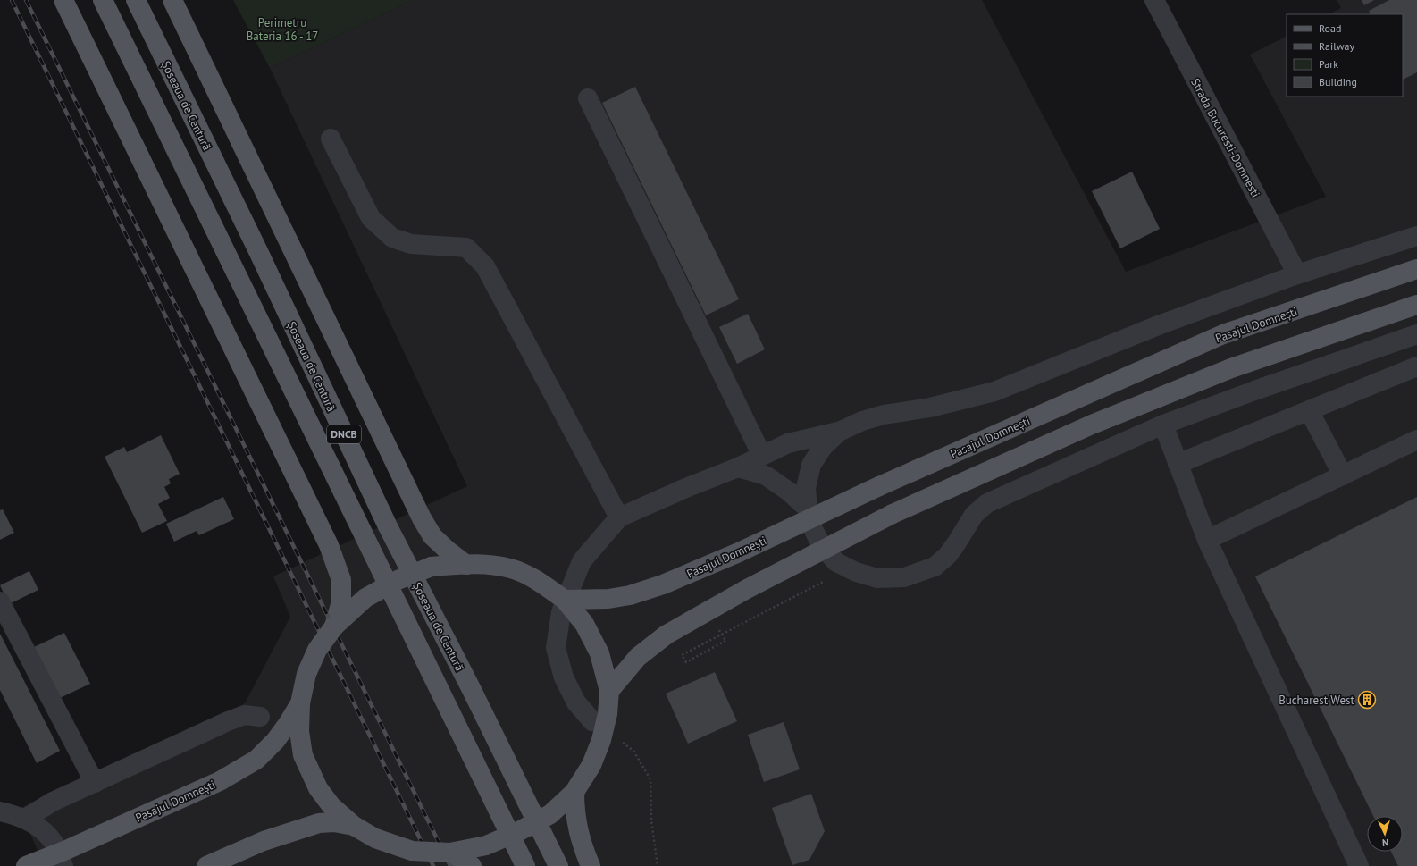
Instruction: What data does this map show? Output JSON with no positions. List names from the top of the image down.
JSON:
{
  "streets": {
    "main road": ["Șoseaua de Centură", "Pasajul Domnești", "DNCB"],
    "street": ["Strada Bucuresti-Domnesti"]
  },
  "parks": ["Perimetru Bateria 16 - 17"],
  "places": {
    "building": ["Bucharest West"]
  },
  "legend": [
    "Road",
    "Railway",
    "Park",
    "Building"
  ],
  "north": "bottom"
}
